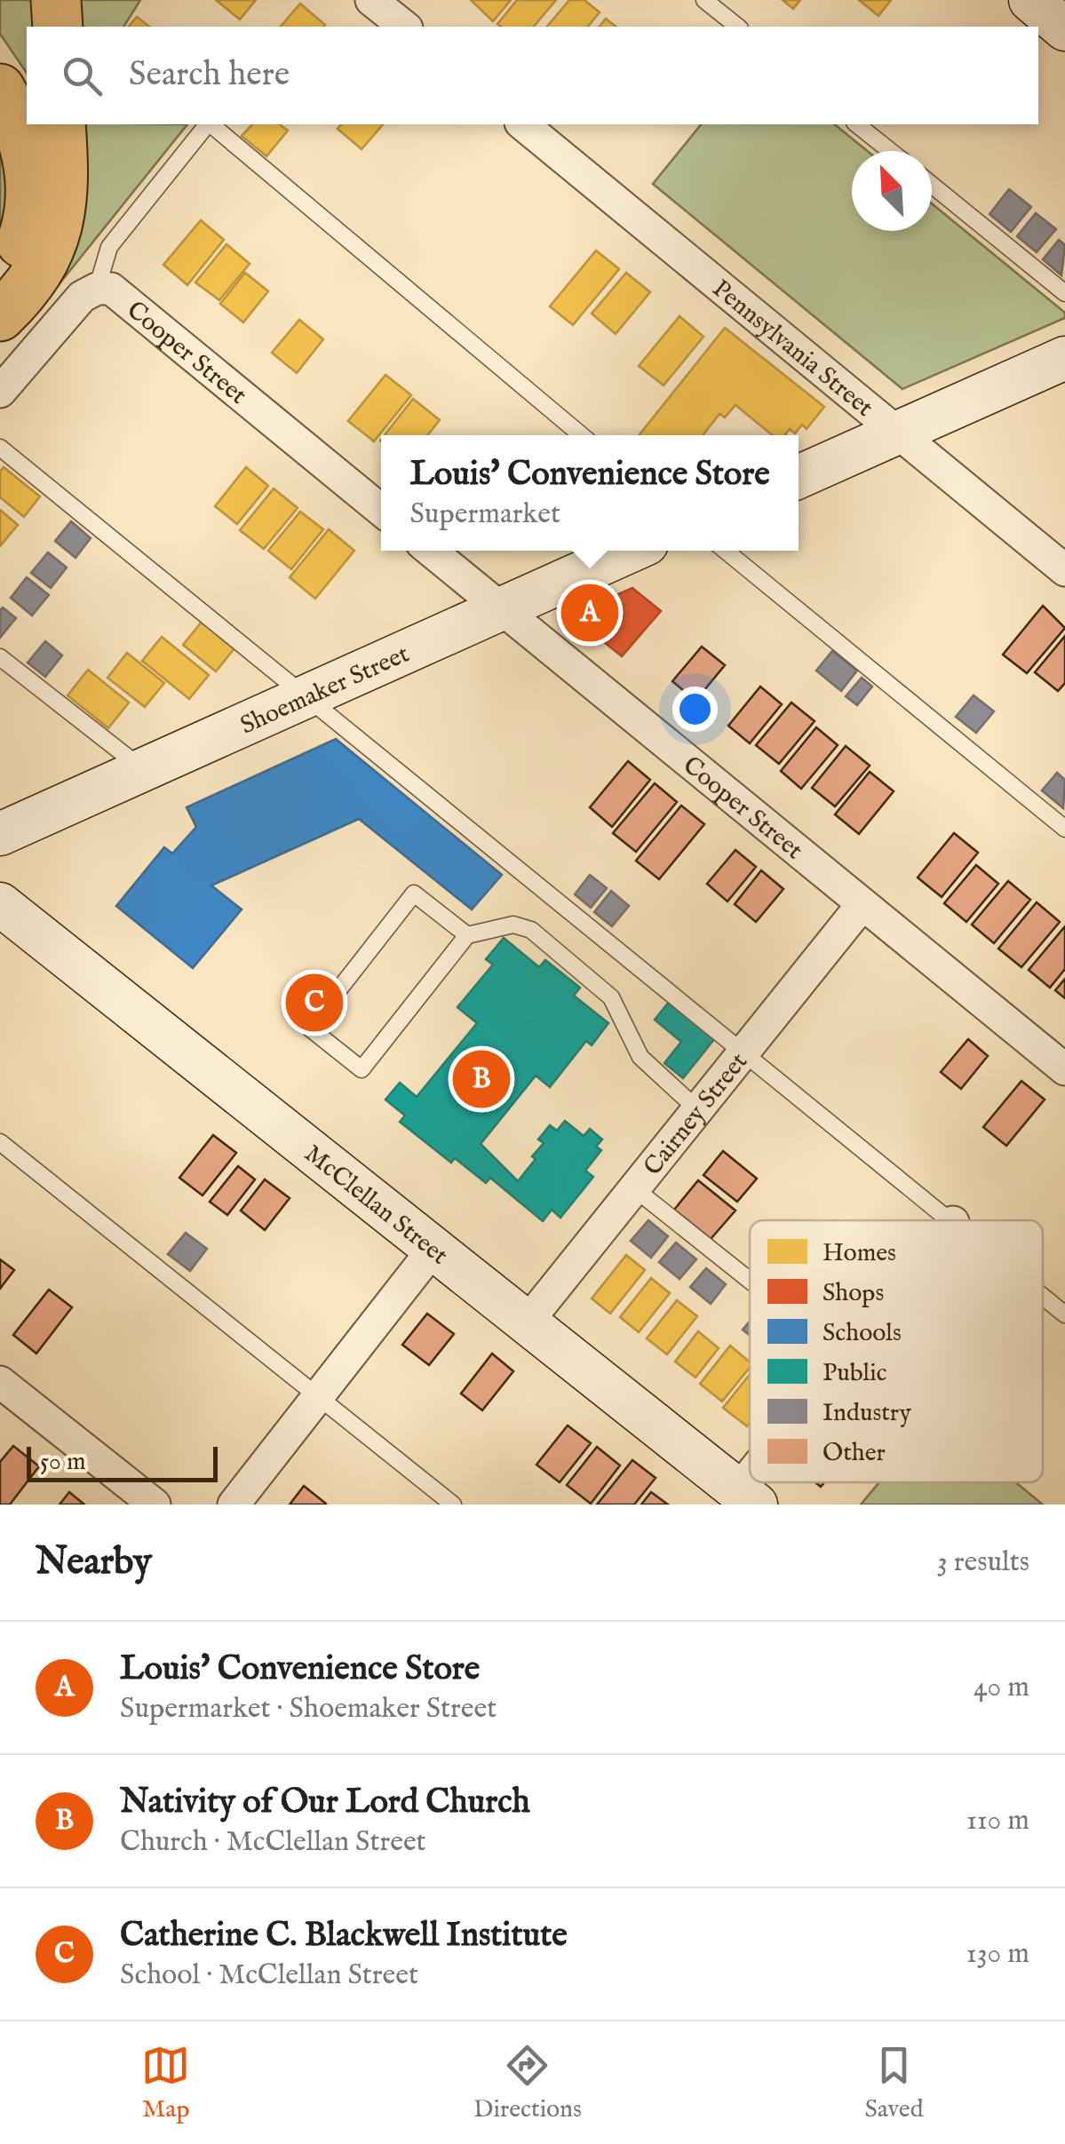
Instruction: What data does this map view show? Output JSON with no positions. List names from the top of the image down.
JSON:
{
  "streets": {
    "street": [
      "Pennsylvania Street",
      "Cooper Street",
      "Shoemaker Street",
      "Cairney Street",
      "McClellan Street"
    ]
  },
  "crossings": [
    ["Cooper Street", "Shoemaker Street"],
    ["Cooper Street", "Cairney Street"],
    ["Cairney Street", "McClellan Street"]
  ],
  "legend": [
    "Homes",
    "Shops",
    "Schools",
    "Public",
    "Industry",
    "Other"
  ],
  "scale_bar": "50 m",
  "north": "top left",
  "page": {
    "search": "Search here",
    "popup": ["Louis' Convenience Store", "Supermarket"],
    "pins": ["A", "C", "B"],
    "scale": "50 m",
    "heading": ["Nearby", "3 results"],
    "list": [
      {
        "mark": "A",
        "name": "Louis' Convenience Store",
        "note": "Supermarket · Shoemaker Street",
        "value": "40 m"
      },
      {
        "mark": "B",
        "name": "Nativity of Our Lord Church",
        "note": "Church · McClellan Street",
        "value": "110 m"
      },
      {
        "mark": "C",
        "name": "Catherine C. Blackwell Institute",
        "note": "School · McClellan Street",
        "value": "130 m"
      }
    ],
    "nav": ["Map", "Directions", "Saved"]
  }
}
